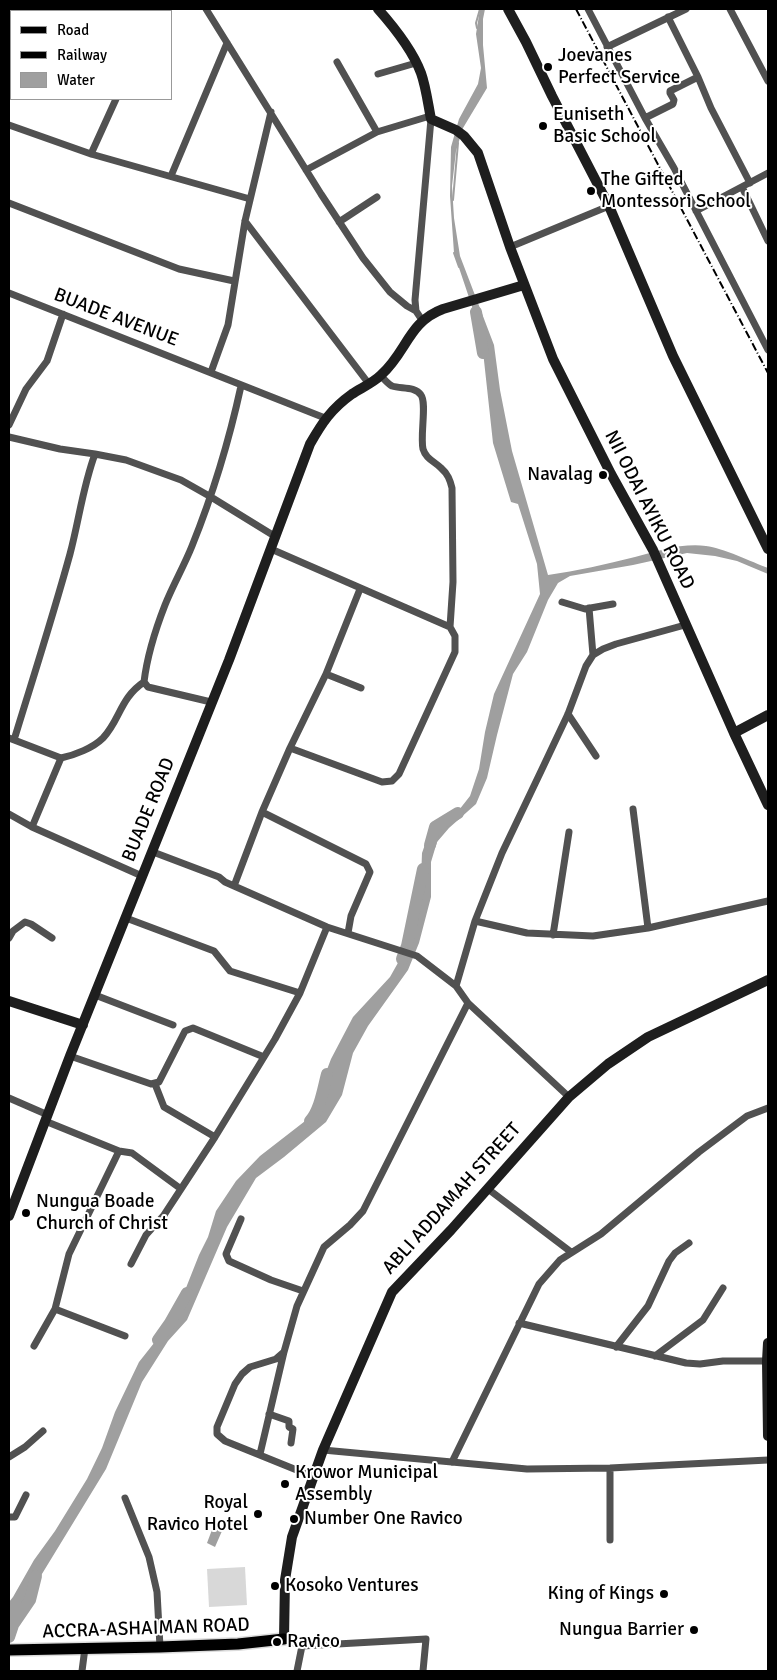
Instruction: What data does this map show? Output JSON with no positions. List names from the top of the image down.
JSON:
{
  "streets": {
    "main road": ["ACCRA-ASHAIMAN ROAD"],
    "street": [
      "BUADE AVENUE",
      "NII ODAI AYIKU ROAD",
      "BUADE ROAD",
      "ABLI ADDAMAH STREET"
    ]
  },
  "crossings": [
    ["BUADE AVENUE", "BUADE ROAD"],
    ["ABLI ADDAMAH STREET", "ACCRA-ASHAIMAN ROAD"]
  ],
  "places": [
    "Joevanes Perfect Service",
    "Euniseth Basic School",
    "The Gifted Montessori School",
    "Navalag",
    "Nungua Boade Church of Christ",
    "Krowor Municipal Assembly",
    "Royal Ravico Hotel",
    "Number One Ravico",
    "Kosoko Ventures",
    "King of Kings",
    "Nungua Barrier",
    "Ravico"
  ],
  "legend": ["Road", "Railway", "Water"]
}
